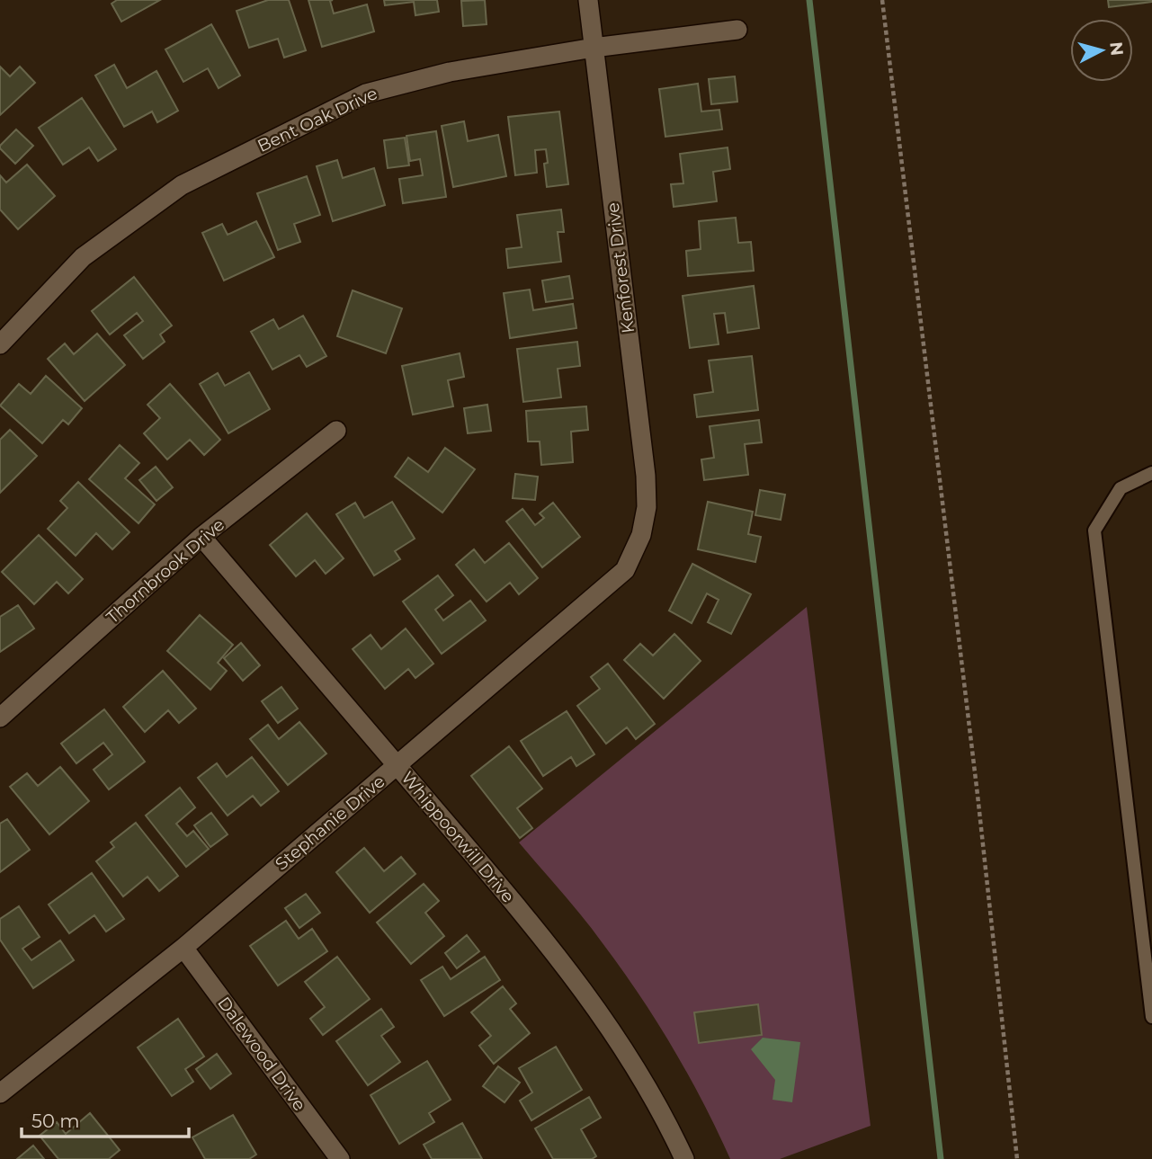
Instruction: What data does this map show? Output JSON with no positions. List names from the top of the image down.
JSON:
{
  "streets": {
    "street": [
      "Bent Oak Drive",
      "Kenforest Drive",
      "Thornbrook Drive",
      "Stephanie Drive",
      "Whippoorwill Drive",
      "Dalewood Drive"
    ]
  },
  "crossings": [
    ["Bent Oak Drive", "Kenforest Drive"],
    ["Kenforest Drive", "Stephanie Drive"],
    ["Thornbrook Drive", "Whippoorwill Drive"],
    ["Stephanie Drive", "Whippoorwill Drive"],
    ["Stephanie Drive", "Dalewood Drive"]
  ],
  "scale_bar": "50 m",
  "north": "right"
}
